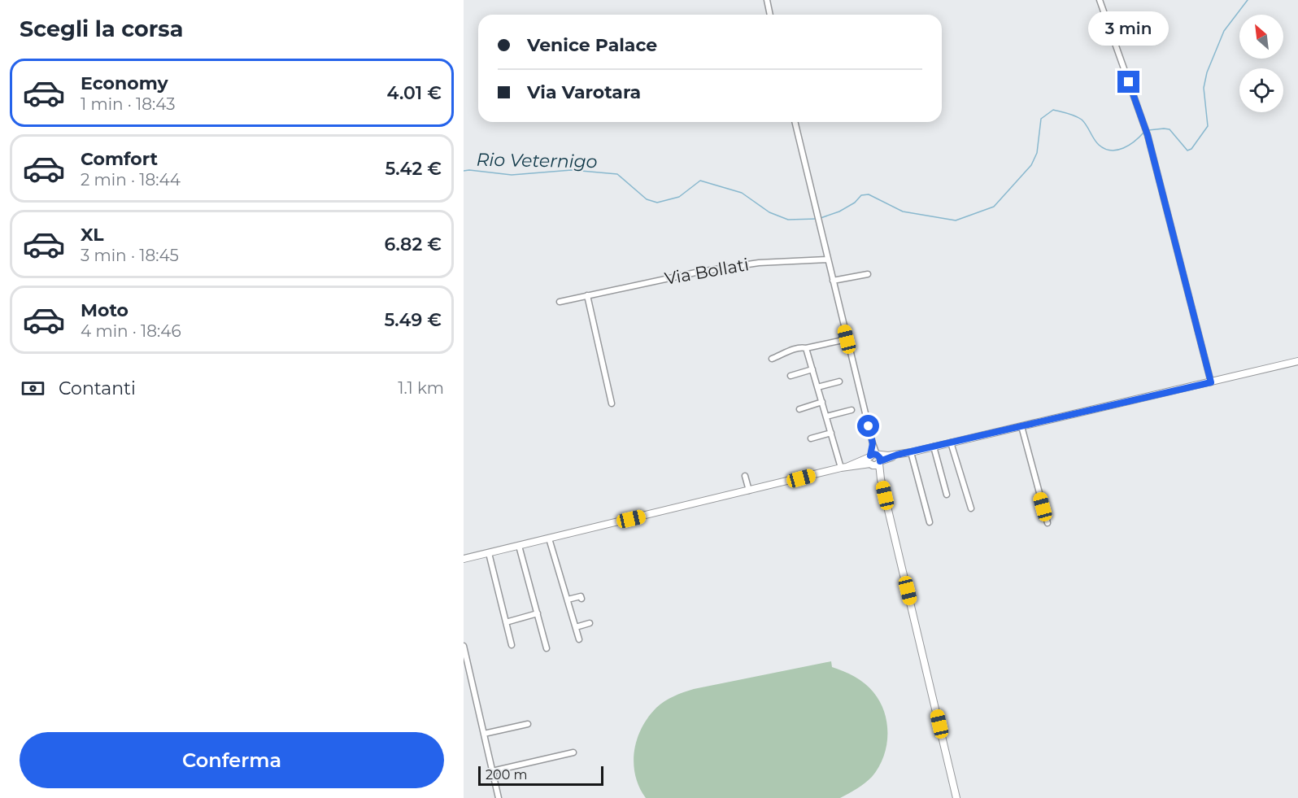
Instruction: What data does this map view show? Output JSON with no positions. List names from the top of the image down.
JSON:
{
  "streets": {
    "street": ["Via Bollati"]
  },
  "water": ["Rio Veternigo"],
  "scale_bar": "200 m",
  "north": "top left",
  "page": {
    "heading": "Scegli la corsa",
    "bubble": "3 min",
    "banner": ["Venice Palace", "Via Varotara"],
    "list": [
      {
        "name": "Economy",
        "note": "1 min · 18:43",
        "value": "4.01 €"
      },
      {
        "name": "Comfort",
        "note": "2 min · 18:44",
        "value": "5.42 €"
      },
      {
        "name": "XL",
        "note": "3 min · 18:45",
        "value": "6.82 €"
      },
      {
        "name": "Moto",
        "note": "4 min · 18:46",
        "value": "5.49 €"
      }
    ],
    "pay": ["Contanti", "1.1 km"],
    "buttons": "Conferma",
    "scale": "200 m"
  }
}
